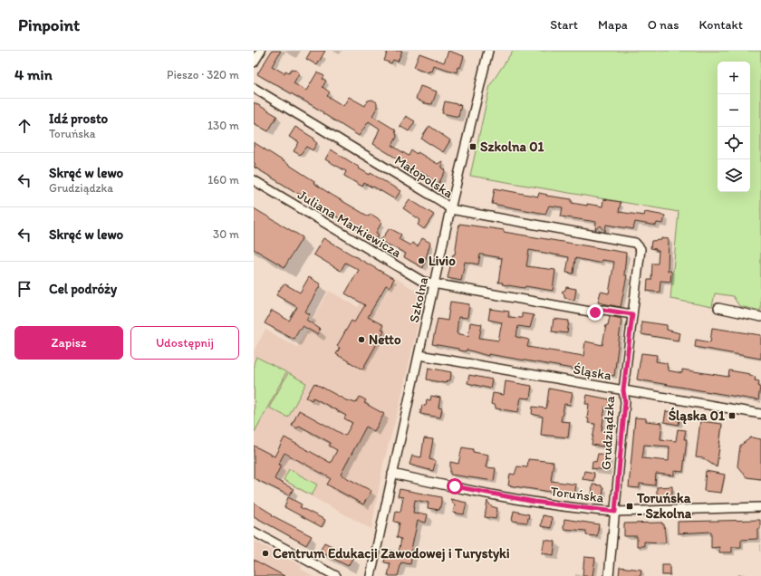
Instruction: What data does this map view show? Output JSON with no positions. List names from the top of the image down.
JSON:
{
  "streets": {
    "street": [
      "Małopolska",
      "Juliana Markiewicza",
      "Szkolna",
      "Śląska",
      "Grudziądzka",
      "Toruńska"
    ]
  },
  "crossings": [
    ["Małopolska", "Szkolna"],
    ["Małopolska", "Grudziądzka"],
    ["Juliana Markiewicza", "Szkolna"],
    ["Juliana Markiewicza", "Grudziądzka"],
    ["Szkolna", "Śląska"],
    ["Szkolna", "Toruńska"],
    ["Śląska", "Grudziądzka"],
    ["Grudziądzka", "Toruńska"]
  ],
  "places": {
    "transit": ["Szkolna 01", "Śląska 01", "Toruńska - Szkolna"],
    "other": ["Livio", "Netto", "Centrum Edukacji Zawodowej i Turystyki"]
  },
  "page": {
    "header": "Pinpoint",
    "nav": [
      "Start",
      "Mapa",
      "O nas",
      "Kontakt"
    ],
    "heading": ["4 min", "Pieszo · 320 m"],
    "map_buttons": ["+", "−"],
    "list": [
      ["Idź prosto", "Toruńska", "130 m"],
      ["Skręć w lewo", "Grudziądzka", "160 m"],
      ["Skręć w lewo", "30 m"],
      "Cel podróży"
    ],
    "buttons": ["Zapisz", "Udostępnij"]
  }
}
